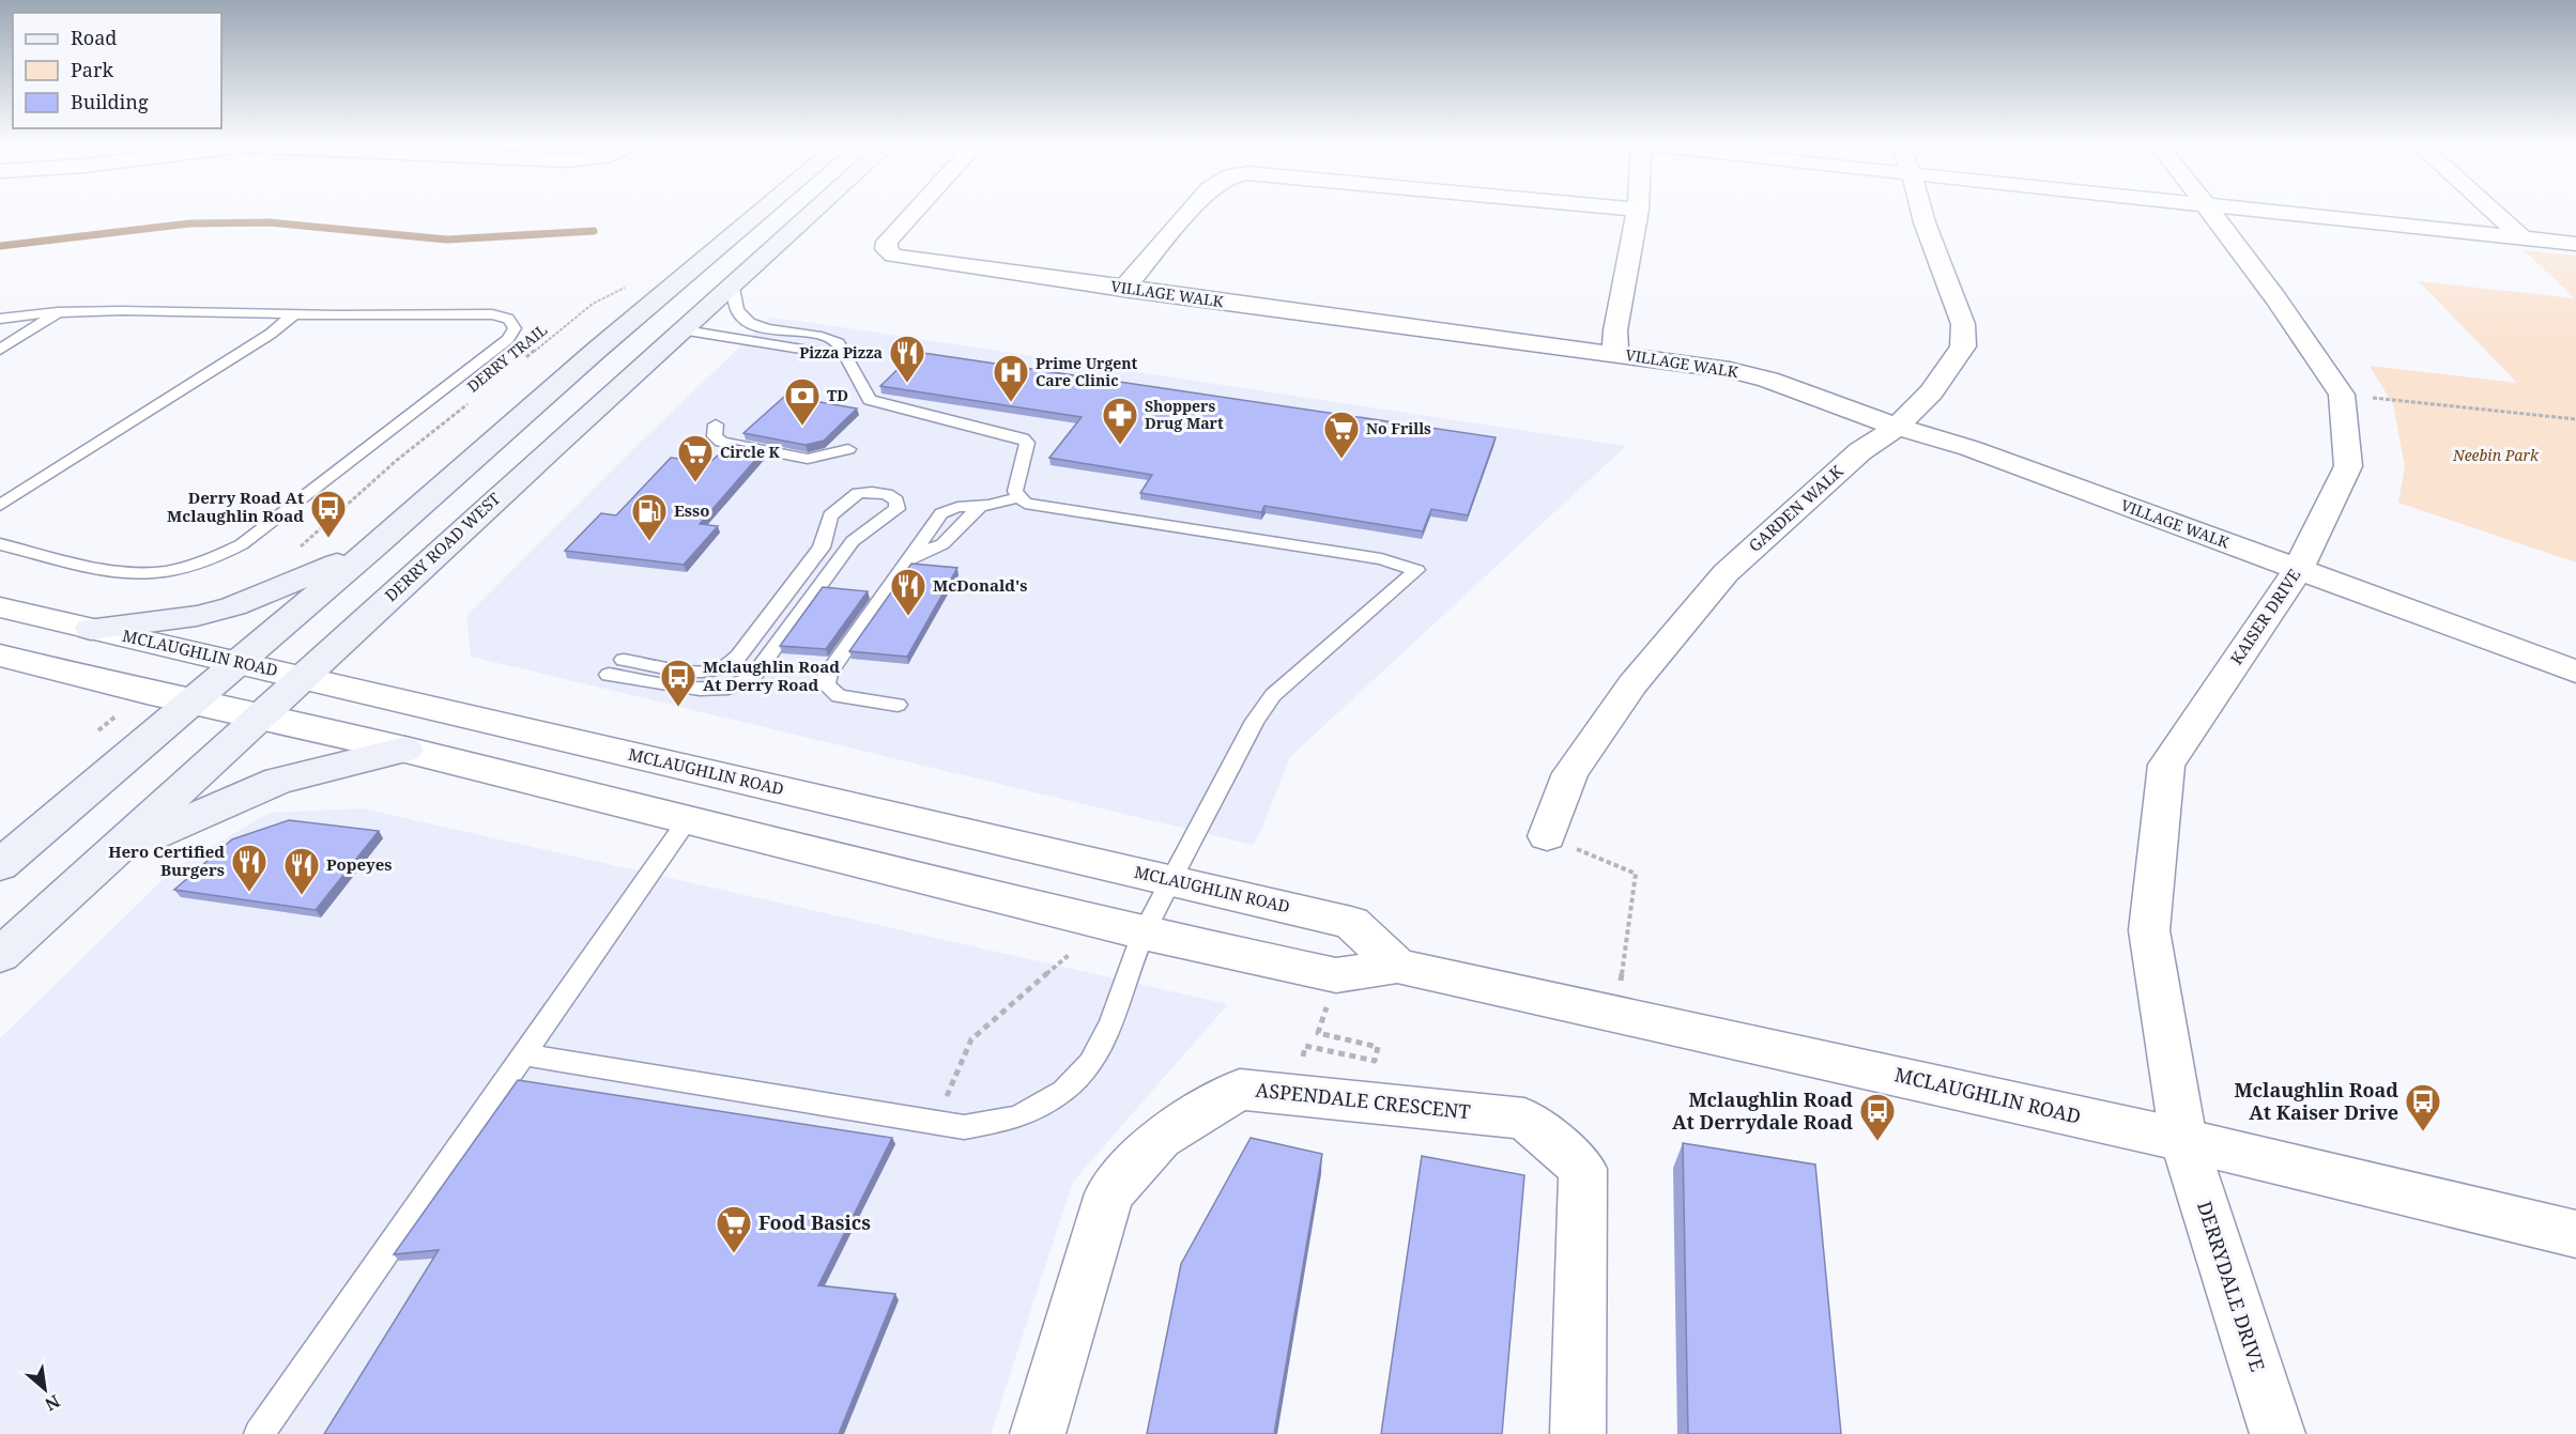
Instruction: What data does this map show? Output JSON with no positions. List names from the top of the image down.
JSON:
{
  "streets": {
    "main road": ["DERRY ROAD WEST"],
    "street": [
      "VILLAGE WALK",
      "GARDEN WALK",
      "KAISER DRIVE",
      "MCLAUGHLIN ROAD",
      "ASPENDALE CRESCENT",
      "DERRYDALE DRIVE"
    ],
    "path": ["DERRY TRAIL"]
  },
  "crossings": [
    ["VILLAGE WALK", "GARDEN WALK"],
    ["VILLAGE WALK", "KAISER DRIVE"],
    ["DERRY ROAD WEST", "MCLAUGHLIN ROAD"],
    ["KAISER DRIVE", "MCLAUGHLIN ROAD"],
    ["KAISER DRIVE", "DERRYDALE DRIVE"],
    ["MCLAUGHLIN ROAD", "DERRYDALE DRIVE"]
  ],
  "parks": ["Neebin Park"],
  "places": {
    "restaurant": [
      "Pizza Pizza",
      "McDonald's",
      "Hero Certified Burgers",
      "Popeyes"
    ],
    "hospital": ["Prime Urgent Care Clinic"],
    "bank": ["TD"],
    "pharmacy": ["Shoppers Drug Mart"],
    "supermarket": ["No Frills", "Circle K", "Food Basics"],
    "bus stop": [
      "Derry Road At Mclaughlin Road",
      "Mclaughlin Road At Derry Road",
      "Mclaughlin Road At Kaiser Drive",
      "Mclaughlin Road At Derrydale Road"
    ],
    "fuel station": ["Esso"]
  },
  "legend": ["Road", "Park", "Building"],
  "north": "bottom right"
}
